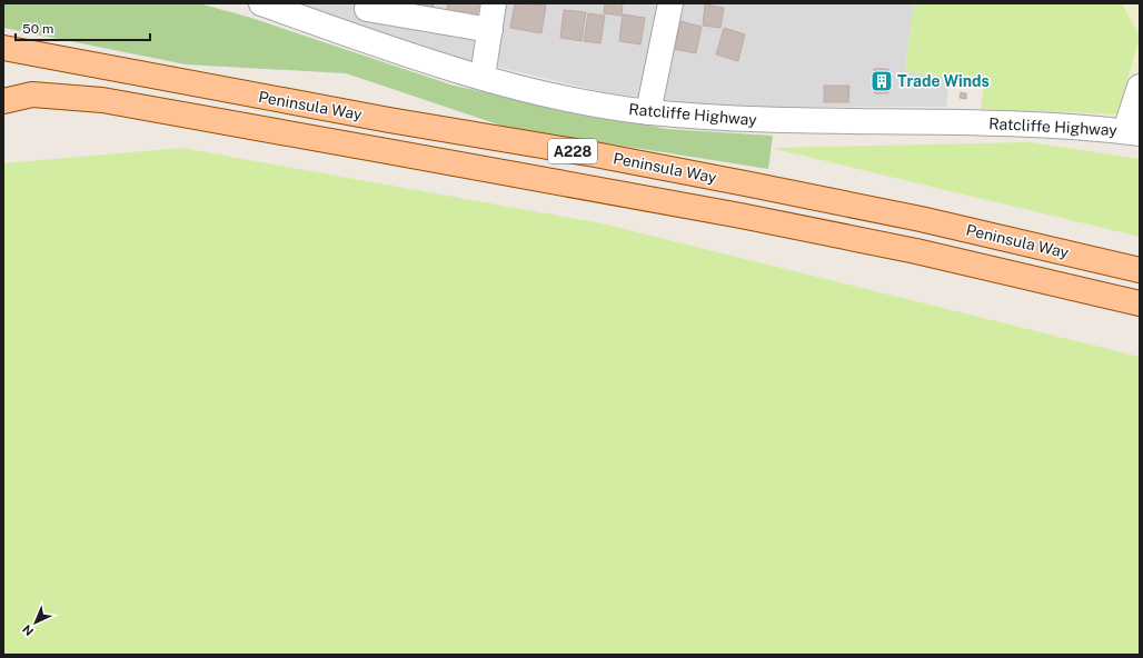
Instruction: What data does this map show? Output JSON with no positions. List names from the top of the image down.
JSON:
{
  "streets": {
    "main road": ["Peninsula Way", "A228"],
    "street": ["Ratcliffe Highway"]
  },
  "places": {
    "building": ["Trade Winds"]
  },
  "scale_bar": "50 m",
  "north": "bottom left"
}
